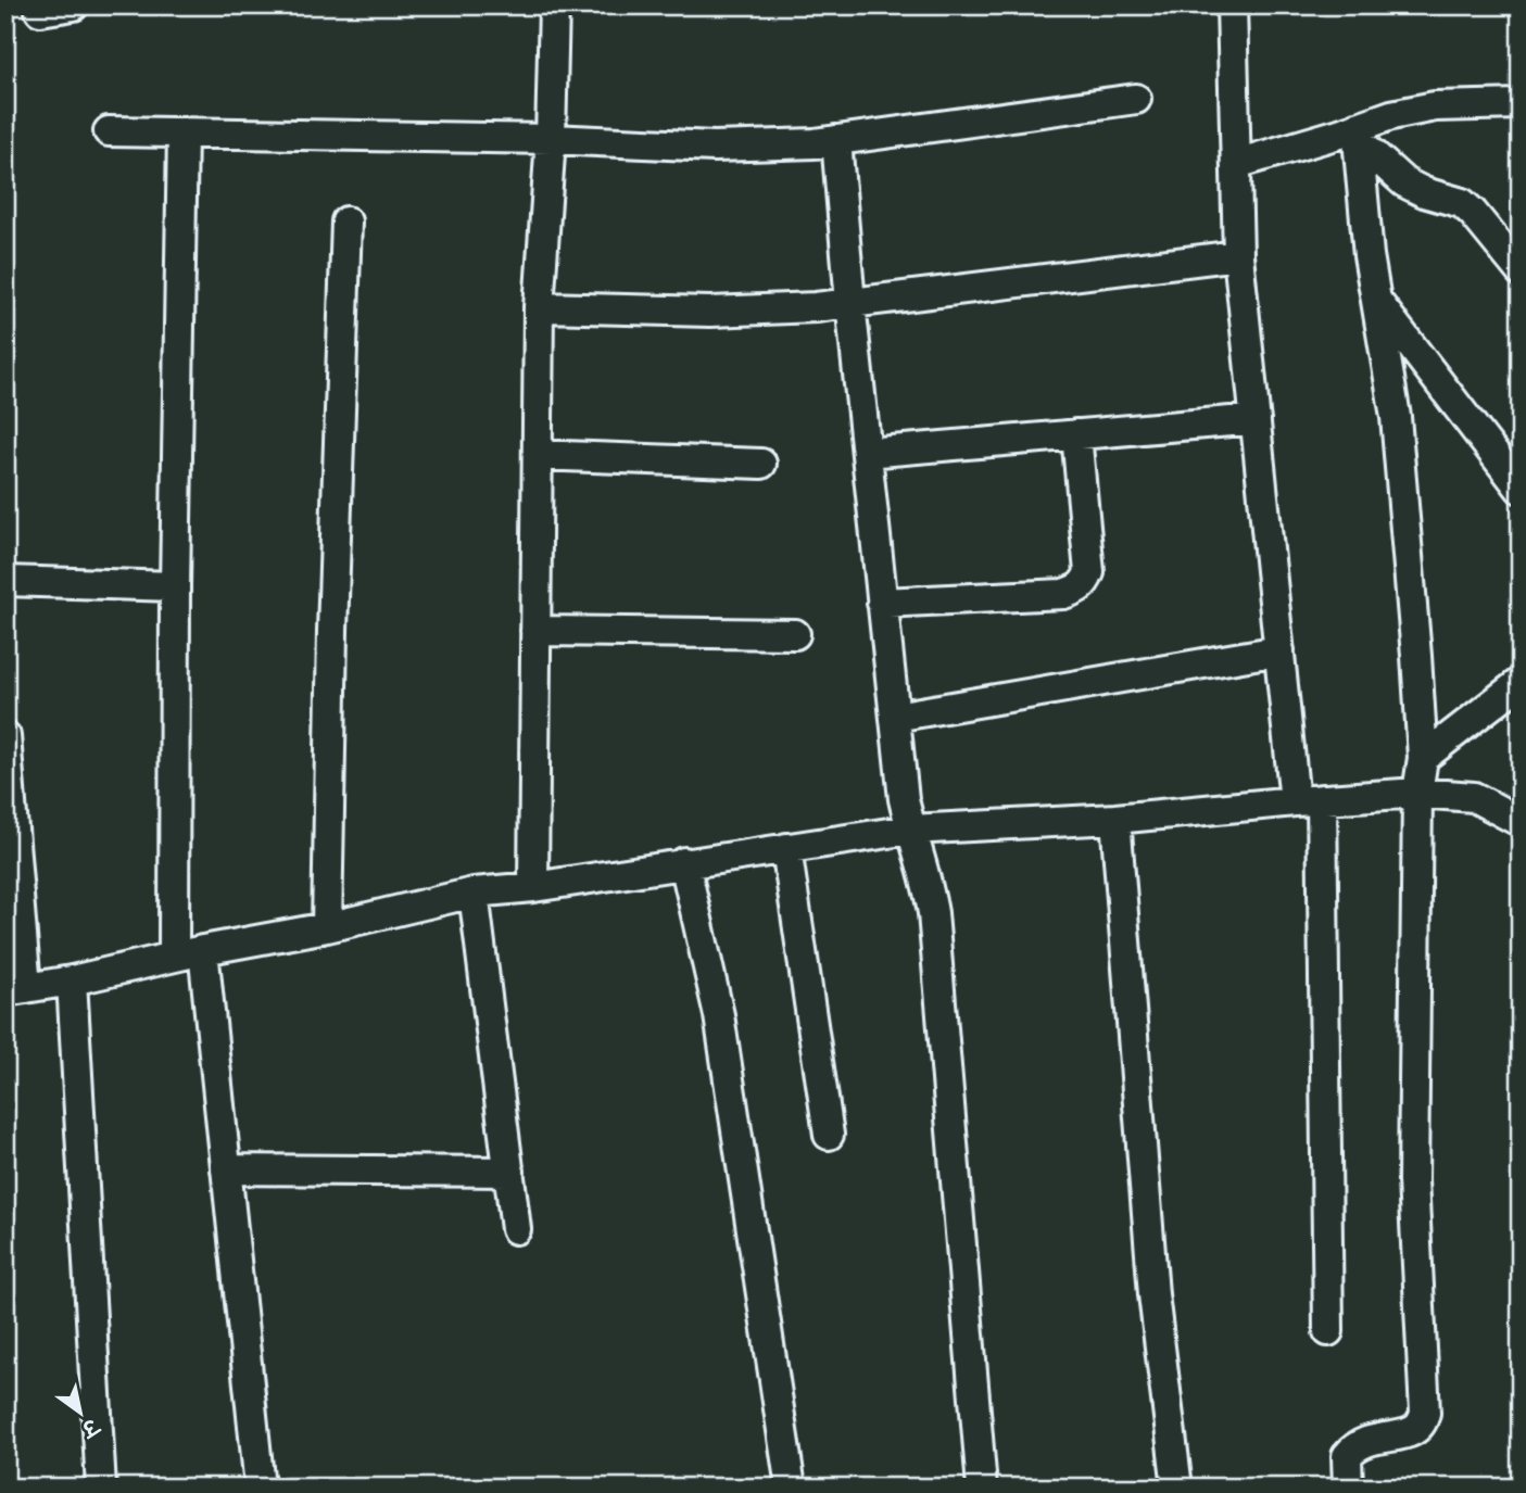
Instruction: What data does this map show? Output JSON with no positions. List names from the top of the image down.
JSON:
{
  "north": "bottom right"
}
